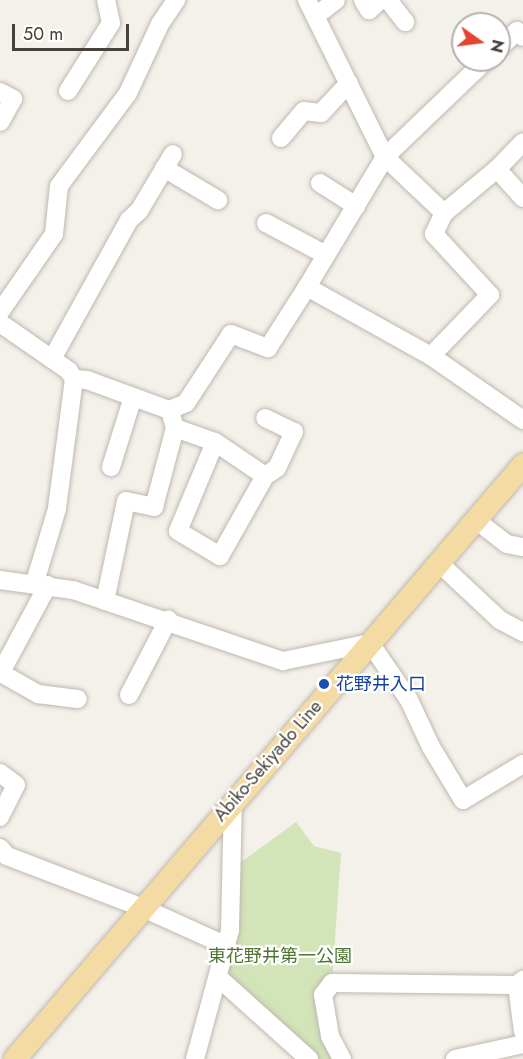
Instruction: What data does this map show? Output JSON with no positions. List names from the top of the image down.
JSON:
{
  "streets": {
    "main road": ["Abiko-Sekiyado Line"]
  },
  "parks": ["東花野井第一公園"],
  "places": ["花野井入口"],
  "scale_bar": "50 m",
  "north": "right"
}
